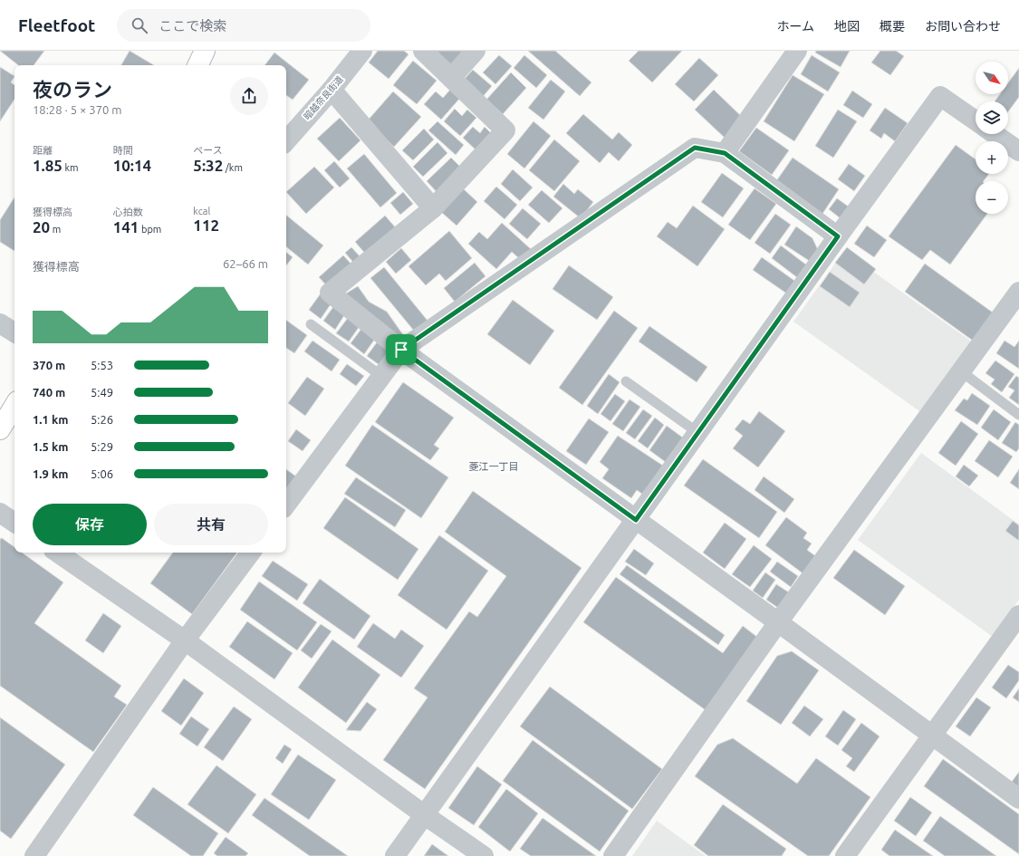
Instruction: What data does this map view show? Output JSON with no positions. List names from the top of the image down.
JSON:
{
  "streets": {
    "street": ["暗越奈良街道"]
  },
  "districts": ["菱江一丁目"],
  "north": "bottom right",
  "page": {
    "header": "Fleetfoot",
    "search": "ここで検索",
    "nav": [
      "ホーム",
      "地図",
      "概要",
      "お問い合わせ"
    ],
    "map_buttons": ["+", "−"],
    "heading": ["夜のラン", "18:28 · 5 × 370 m"],
    "stats": [
      ["距離", "1.85 km"],
      ["時間", "10:14"],
      ["ペース", "5:32 /km"],
      ["獲得標高", "20 m"],
      ["心拍数", "141 bpm"],
      ["kcal", "112"]
    ],
    "chart": ["獲得標高", "62–66 m"],
    "list": [
      {
        "name": "370 m",
        "note": "5:53"
      },
      {
        "name": "740 m",
        "note": "5:49"
      },
      {
        "name": "1.1 km",
        "note": "5:26"
      },
      {
        "name": "1.5 km",
        "note": "5:29"
      },
      {
        "name": "1.9 km",
        "note": "5:06"
      }
    ],
    "buttons": ["保存", "共有"]
  }
}
